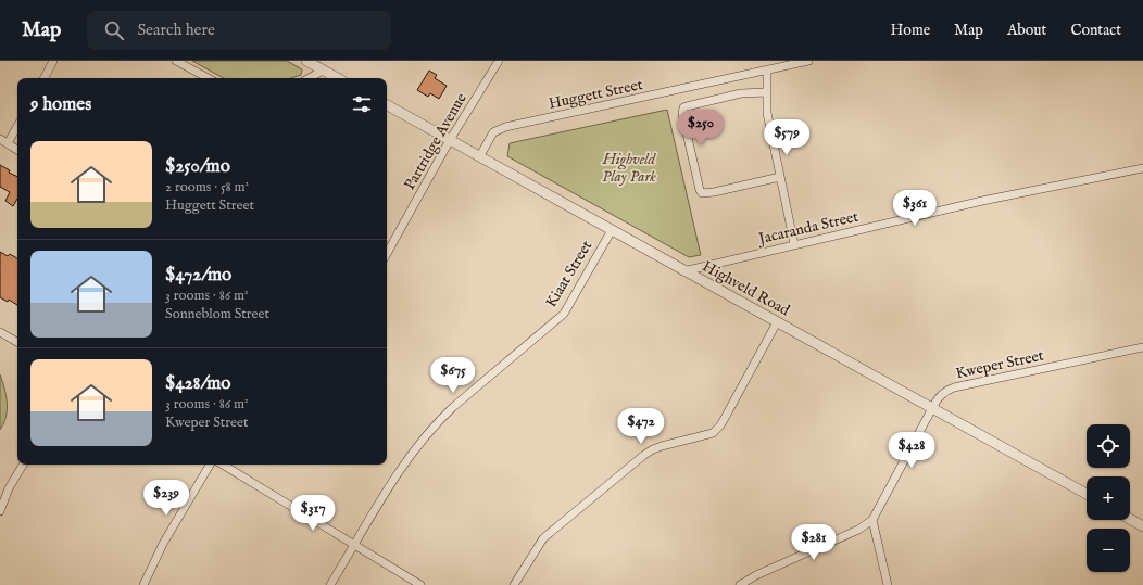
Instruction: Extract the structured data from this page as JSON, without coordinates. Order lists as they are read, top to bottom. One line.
{"streets":{"street":["Huggett Street","Partridge Avenue","Jacaranda Street","Kiaat Street","Highveld Road","Kweper Street"]},"crossings":[["Huggett Street","Highveld Road"],["Partridge Avenue","Highveld Road"],["Jacaranda Street","Highveld Road"],["Kiaat Street","Highveld Road"],["Highveld Road","Kweper Street"]],"parks":["Highveld Play Park"],"page":{"header":"Map","search":"Search here","nav":["Home","Map","About","Contact"],"heading":"9 homes","price":["$250","$579","$361","$675","$472","$428","$239","$317","$281"],"list":[{"name":"$250/mo","note":"2 rooms · 58 m² · Huggett Street"},{"name":"$472/mo","note":"3 rooms · 86 m² · Sonneblom Street"},{"name":"$428/mo","note":"3 rooms · 86 m² · Kweper Street"}],"map_buttons":["+","−"]}}
